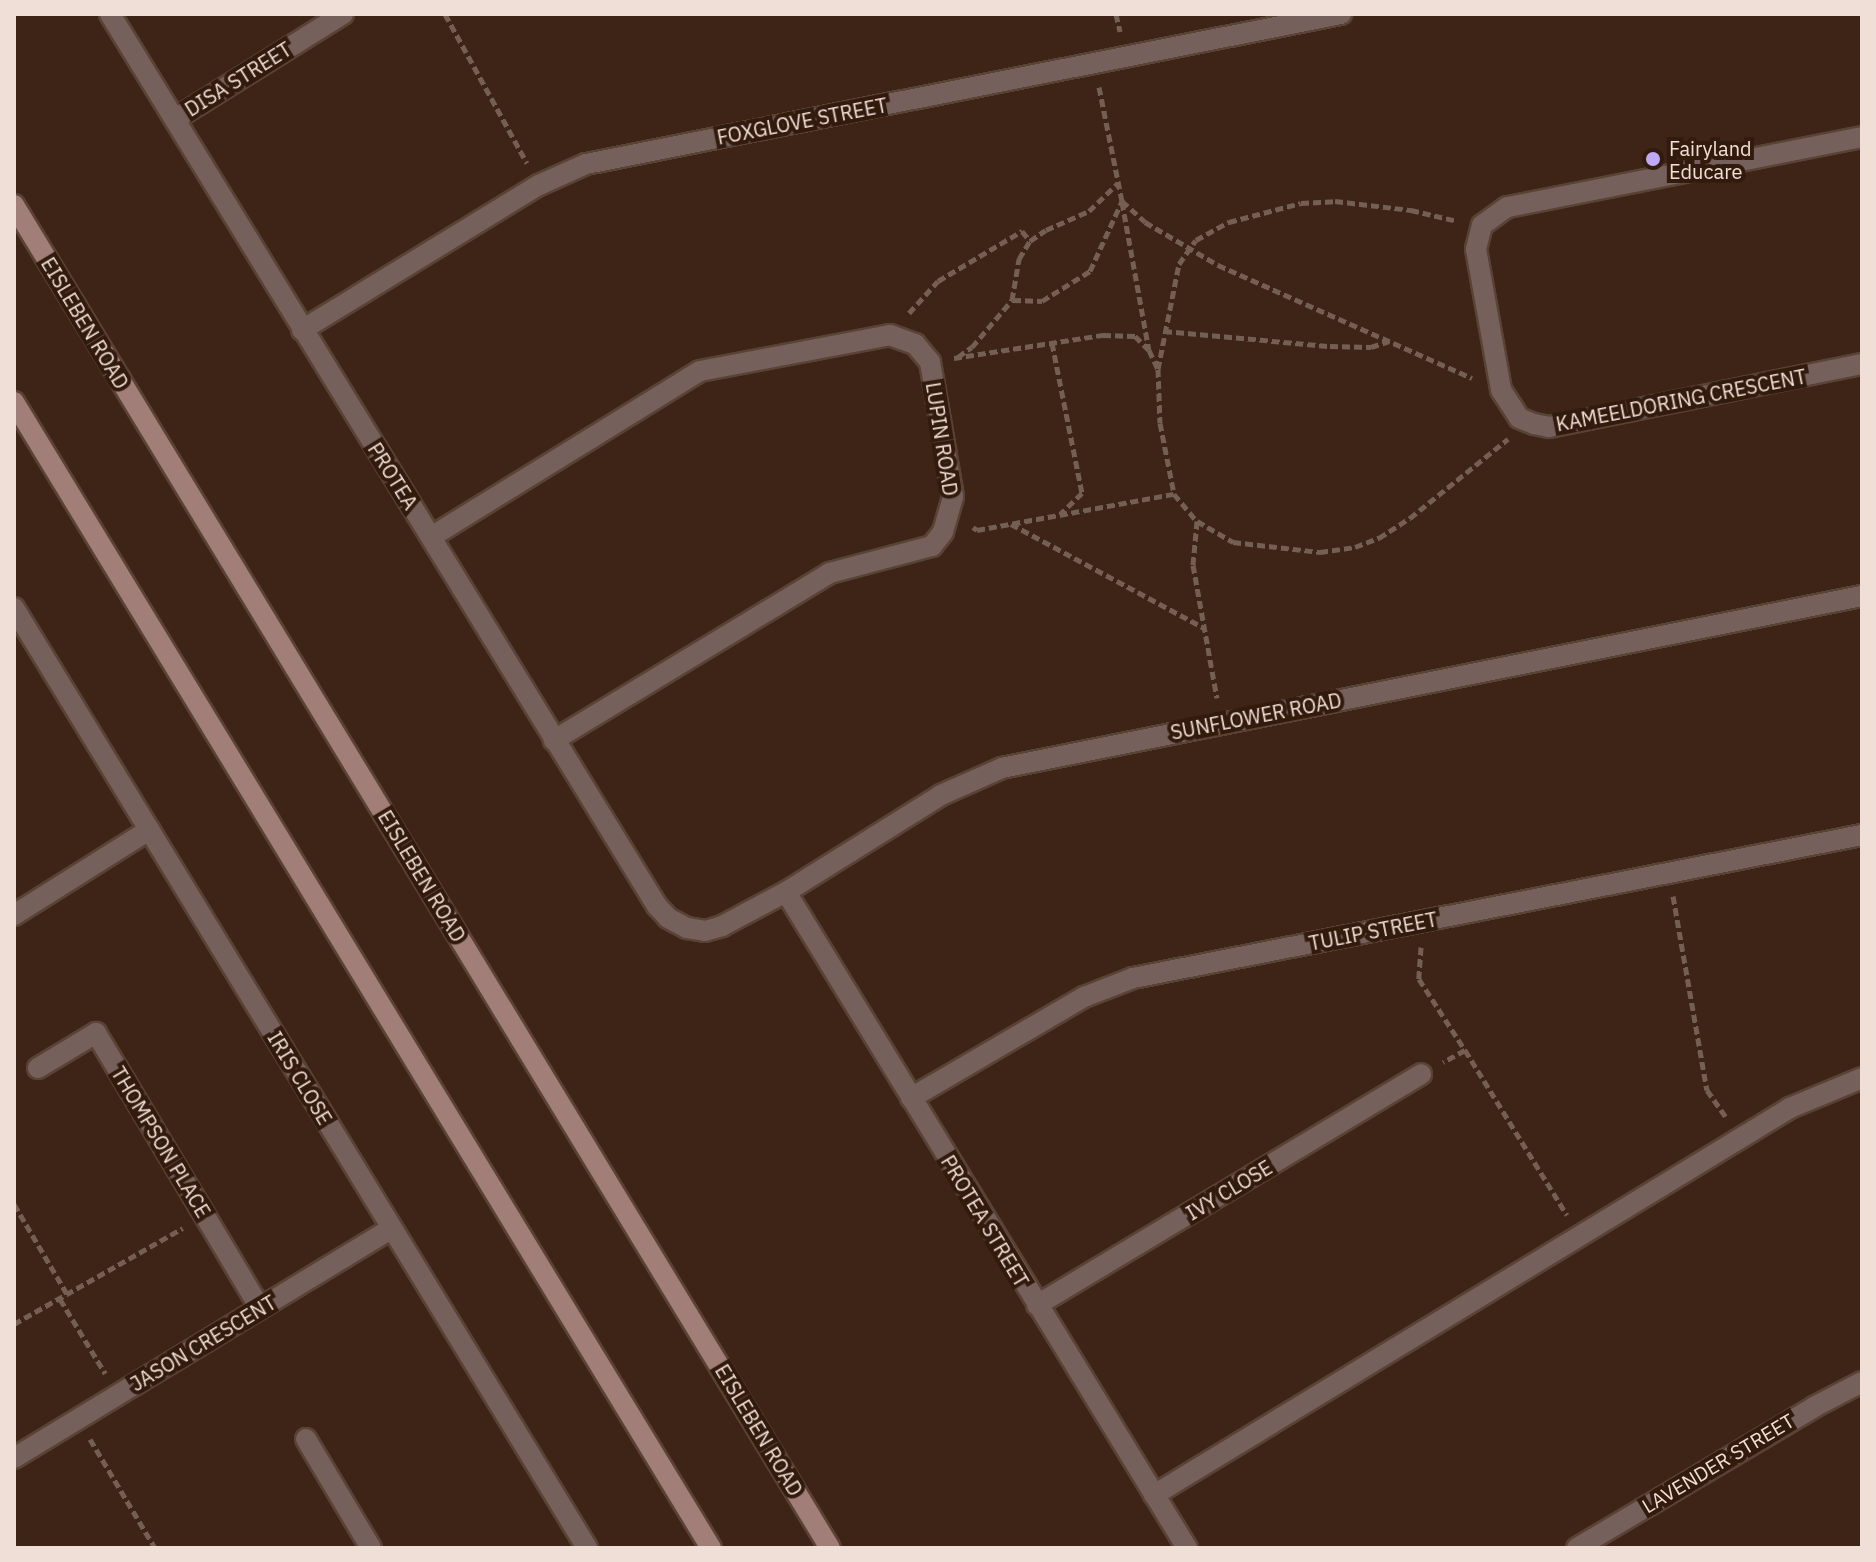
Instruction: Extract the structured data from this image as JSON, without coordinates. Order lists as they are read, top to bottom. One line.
{"streets":{"main road":["EISLEBEN ROAD"],"street":["DISA STREET","FOXGLOVE STREET","KAMEELDORING CRESCENT","LUPIN ROAD","PROTEA","SUNFLOWER ROAD","TULIP STREET","IRIS CLOSE","THOMPSON PLACE","IVY CLOSE","PROTEA STREET","JASON CRESCENT","LAVENDER STREET"]},"crossings":[["DISA STREET","PROTEA"],["FOXGLOVE STREET","PROTEA"],["LUPIN ROAD","PROTEA"],["PROTEA","SUNFLOWER ROAD"],["SUNFLOWER ROAD","PROTEA STREET"],["TULIP STREET","PROTEA STREET"],["IRIS CLOSE","JASON CRESCENT"],["THOMPSON PLACE","JASON CRESCENT"],["IVY CLOSE","PROTEA STREET"]],"places":["Fairyland Educare"]}
